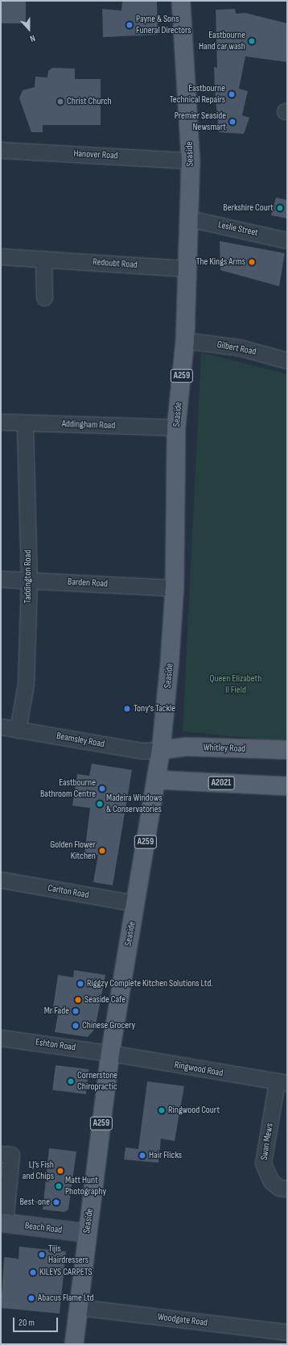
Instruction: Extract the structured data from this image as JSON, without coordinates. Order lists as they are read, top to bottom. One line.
{"streets":{"main road":["Seaside","A259","Whitley Road","A2021","Beach Road"],"street":["Hanover Road","Leslie Street","Redoubt Road","Gilbert Road","Addingham Road","Taddington Road","Barden Road","Beamsley Road","Carlton Road","Eshton Road","Ringwood Road","Swan Mews","Woodgate Road"]},"crossings":[["Seaside","Hanover Road"],["Seaside","Leslie Street"],["Seaside","Redoubt Road"],["Seaside","Gilbert Road"],["Seaside","Addingham Road"],["Seaside","Barden Road"],["Seaside","Beamsley Road"],["Seaside","Whitley Road"],["Seaside","A2021"],["Seaside","Carlton Road"],["Seaside","Eshton Road"],["Seaside","Ringwood Road"],["Seaside","Beach Road"],["Seaside","Woodgate Road"],["Addingham Road","Taddington Road"],["Taddington Road","Barden Road"],["Taddington Road","Beamsley Road"],["Beamsley Road","Whitley Road"],["Eshton Road","Ringwood Road"],["Ringwood Road","Swan Mews"]],"parks":["Queen Elizabeth II Field"],"places":["Payne & Sons Funeral Directors","Eastbourne Hand car wash","Eastbourne Technical Repairs","Christ Church","Premier Seaside Newsmart","Berkshire Court","The Kings Arms","Tony's Tackle","Eastbourne Bathroom Centre","Madeira Windows & Conservatories","Golden Flower Kitchen","Riggzy Complete Kitchen Solutions Ltd.","Seaside Cafe","Mr Fade","Chinese Grocery","Cornerstone Chiropractic","Ringwood Court","Hair Flicks","LJ’s Fish and Chips","Matt Hunt Photography","Best-one","Tijis Hairdressers","KILEYS CARPETS","Abacus Flame Ltd"],"scale_bar":"20 m","north":"bottom"}
